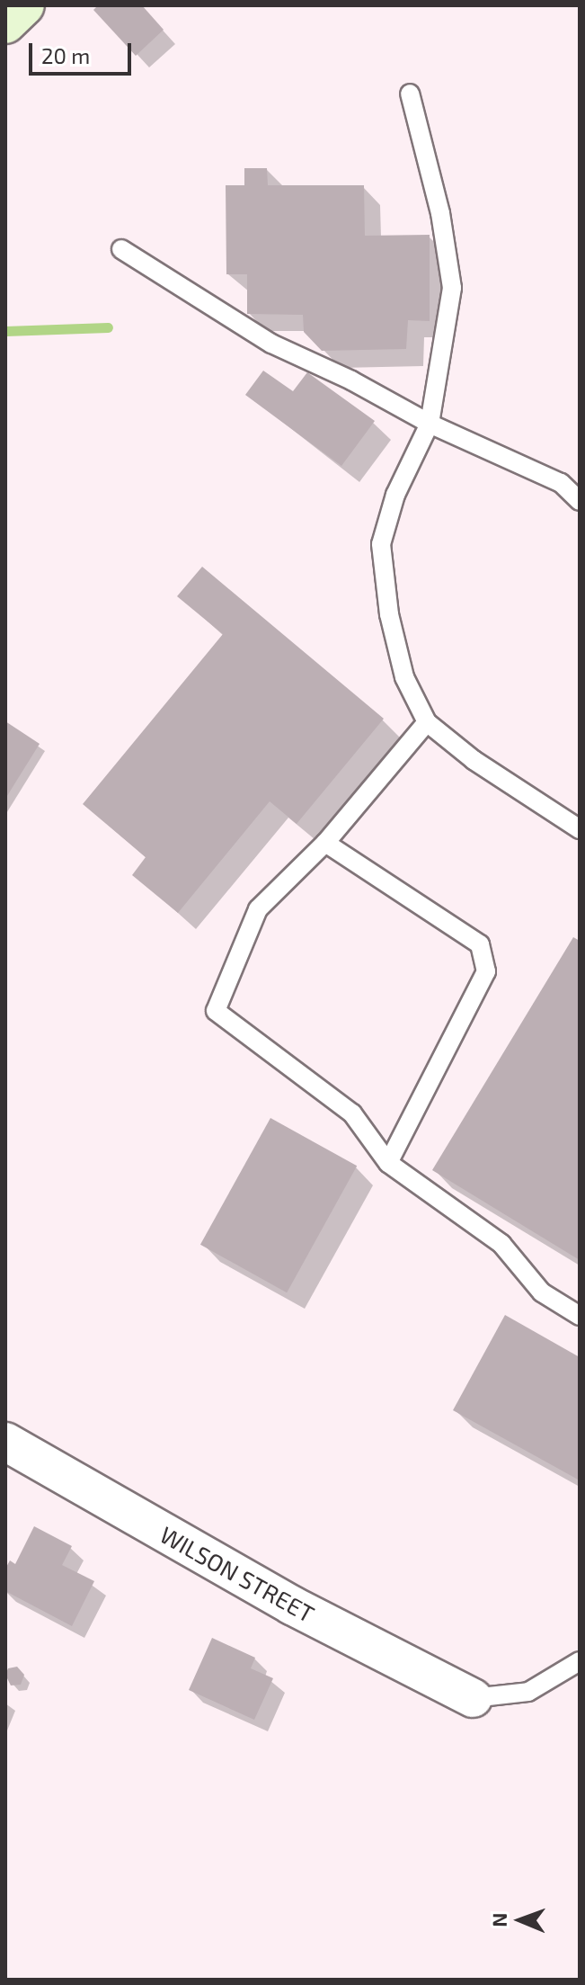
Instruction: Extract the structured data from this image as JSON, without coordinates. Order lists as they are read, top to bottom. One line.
{"streets":{"street":["WILSON STREET"]},"scale_bar":"20 m","north":"left"}
